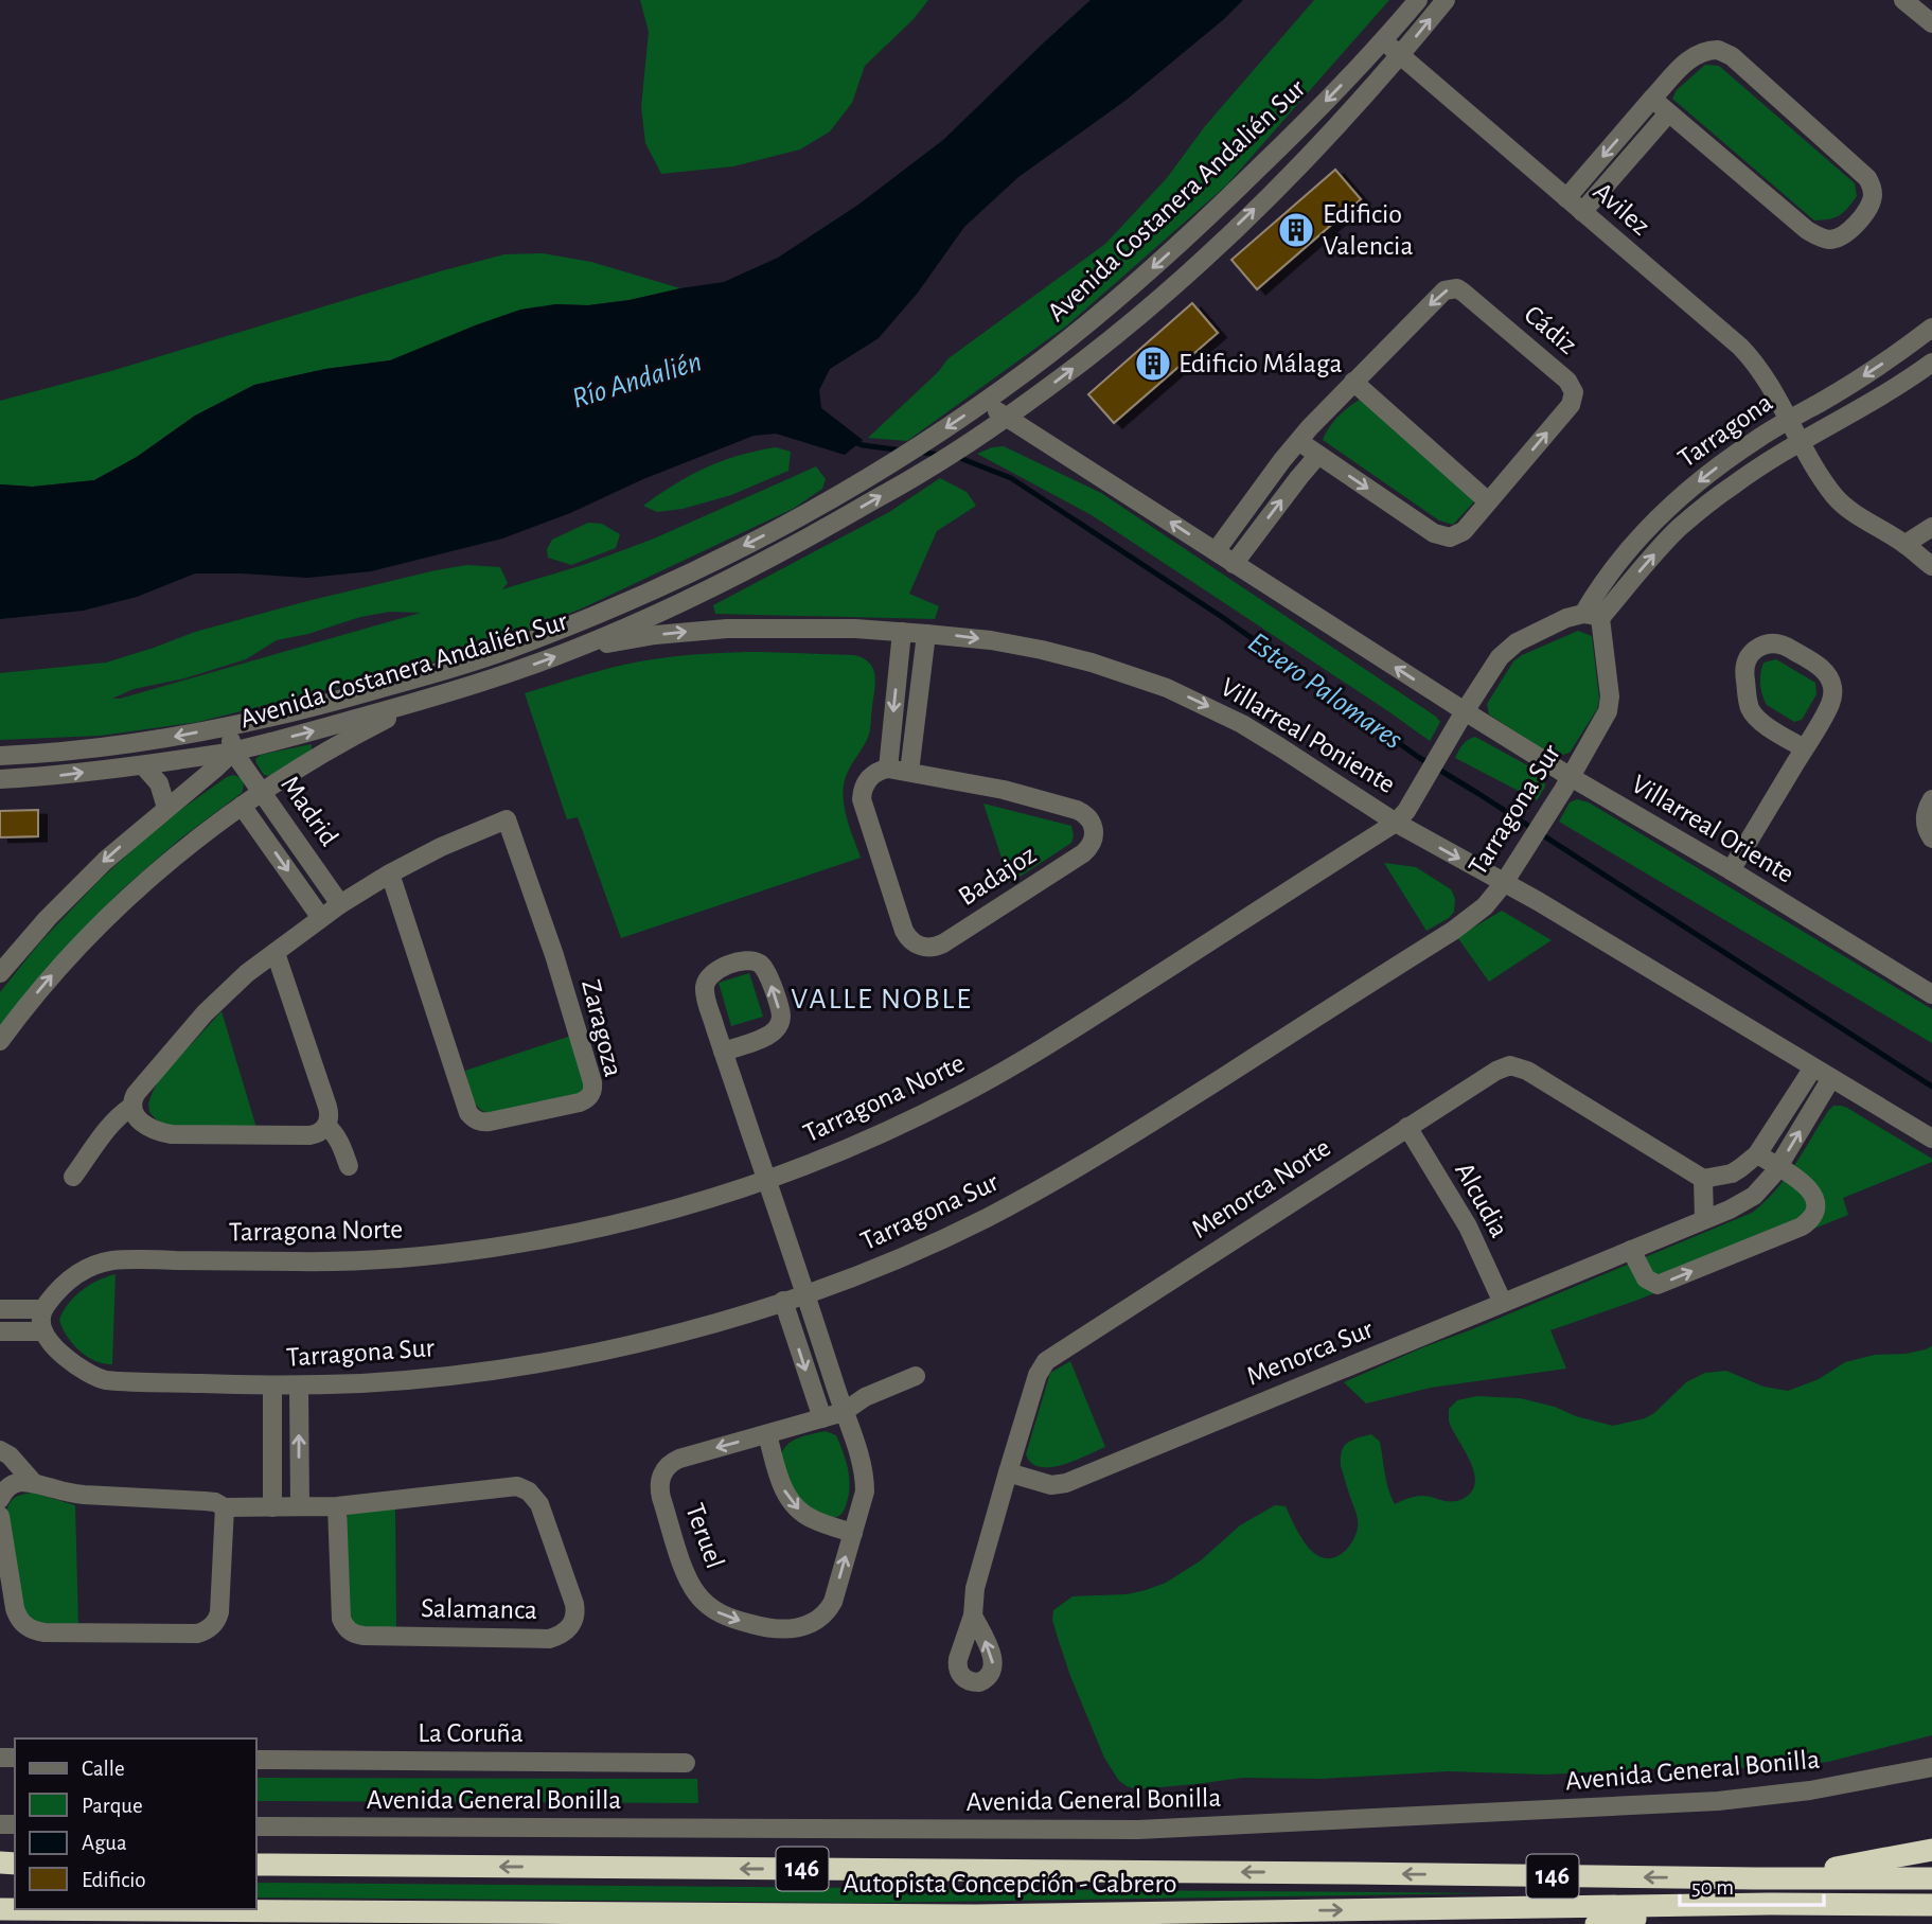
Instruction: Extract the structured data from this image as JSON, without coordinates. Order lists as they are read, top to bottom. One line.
{"streets":{"highway":["146","Autopista Concepción - Cabrero"],"street":["Avenida Costanera Andalién Sur","Avilez","Cádiz","Tarragona","Villarreal Poniente","Tarragona Sur","Madrid","Villarreal Oriente","Badajoz","Zaragoza","Tarragona Norte","Menorca Norte","Alcudia","Menorca Sur","Teruel","Salamanca","La Coruña","Avenida General Bonilla"]},"crossings":[["Avenida Costanera Andalién Sur","Avilez"],["Avenida Costanera Andalién Sur","Villarreal Poniente"],["Avenida Costanera Andalién Sur","Madrid"],["Avenida Costanera Andalién Sur","Villarreal Oriente"],["Avilez","Tarragona"],["Cádiz","Villarreal Oriente"],["Tarragona","Tarragona Sur"],["Tarragona","Tarragona Norte"],["Villarreal Poniente","Tarragona Sur"],["Villarreal Poniente","Tarragona Norte"],["Villarreal Poniente","Menorca Sur"],["Tarragona Sur","Villarreal Oriente"],["Tarragona Sur","Tarragona Norte"],["Tarragona Sur","Teruel"],["Madrid","Zaragoza"],["Villarreal Oriente","Tarragona Norte"],["Tarragona Norte","Teruel"],["Menorca Norte","Alcudia"],["Menorca Norte","Menorca Sur"],["Alcudia","Menorca Sur"]],"one_way":["Villarreal Poniente","Villarreal Oriente"],"districts":["VALLE NOBLE"],"water":["Río Andalién","Estero Palomares"],"places":{"building":["Edificio Valencia","Edificio Málaga"]},"legend":["Calle","Parque","Agua","Edificio"],"scale_bar":"50 m"}
